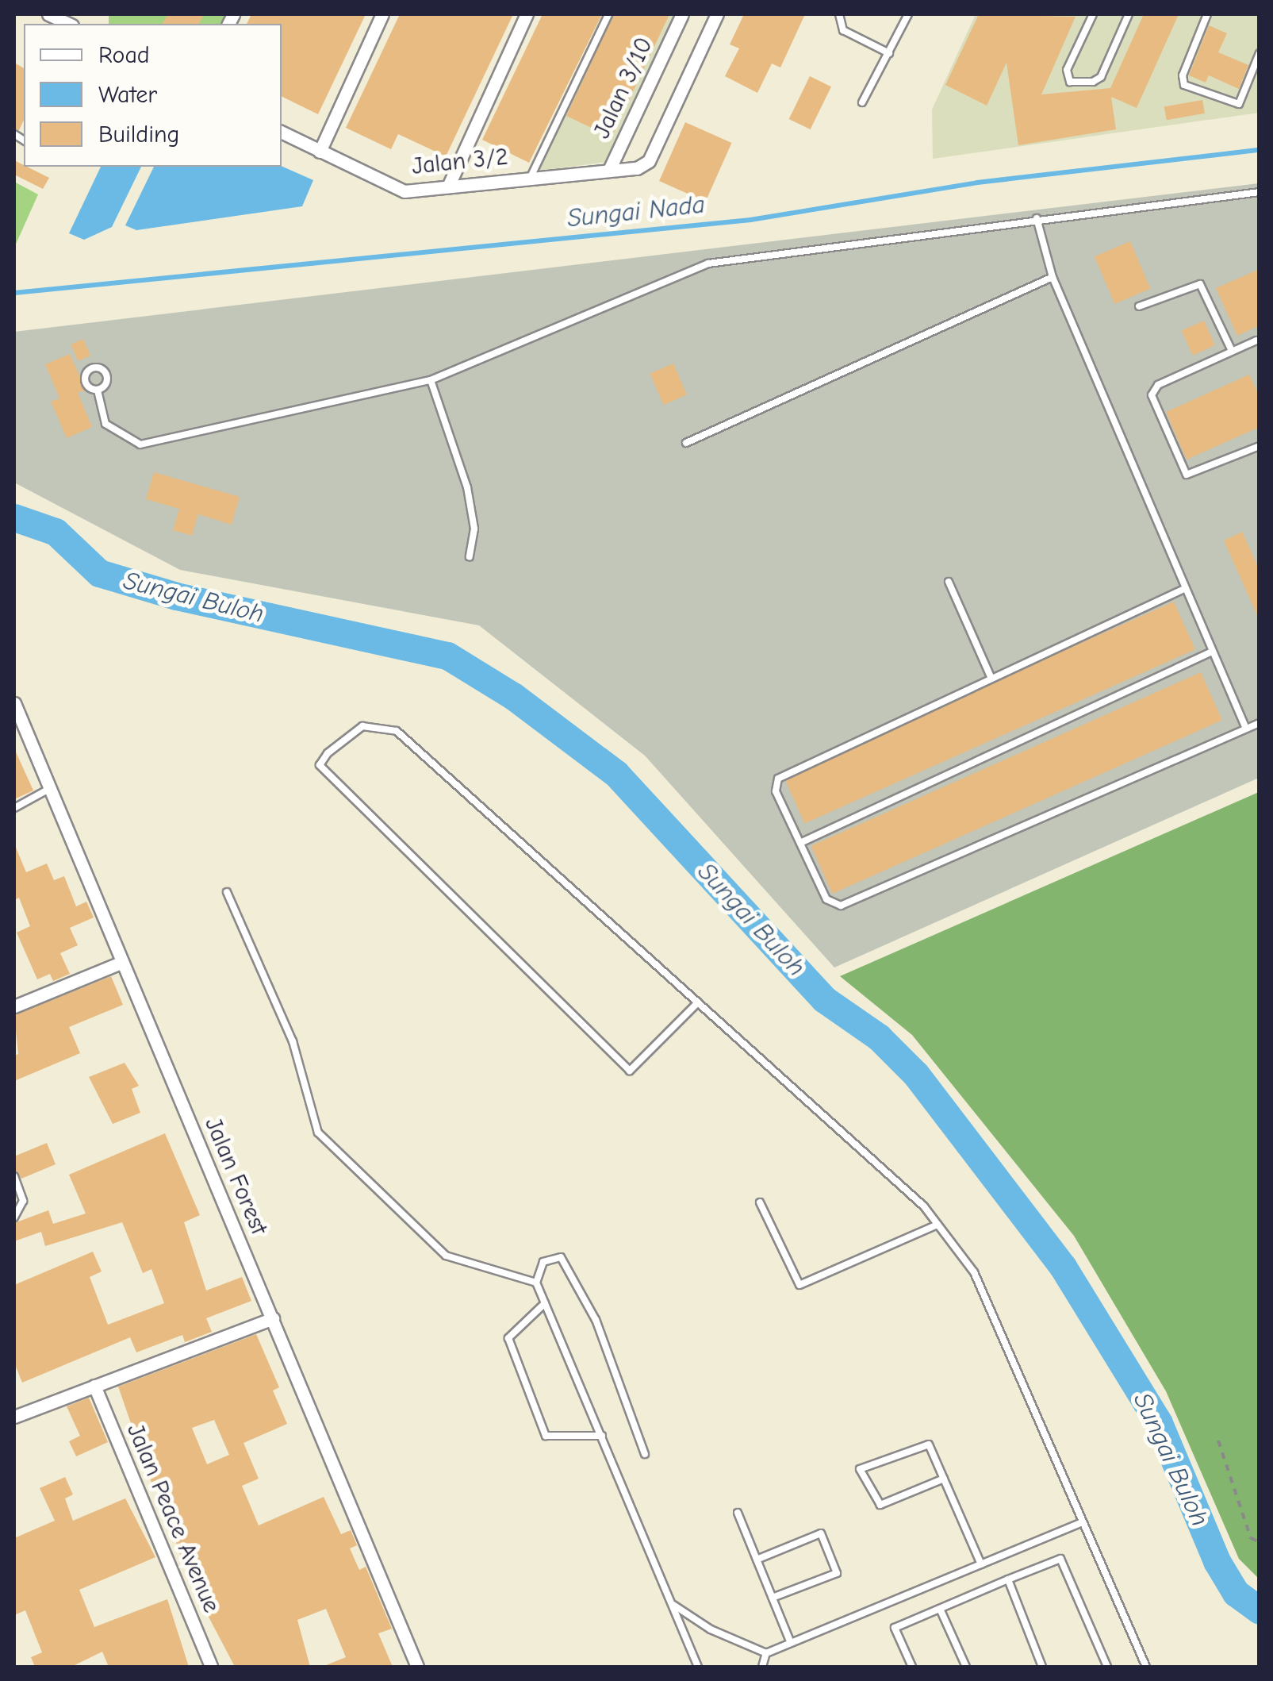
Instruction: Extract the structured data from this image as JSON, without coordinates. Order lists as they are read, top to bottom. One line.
{"streets":{"street":["Jalan 3/10","Jalan 3/2","Jalan Forest","Jalan Peace Avenue"]},"crossings":[["Jalan 3/10","Jalan 3/2"]],"water":["Sungai Nada","Sungai Buloh"],"legend":["Road","Water","Building"]}
